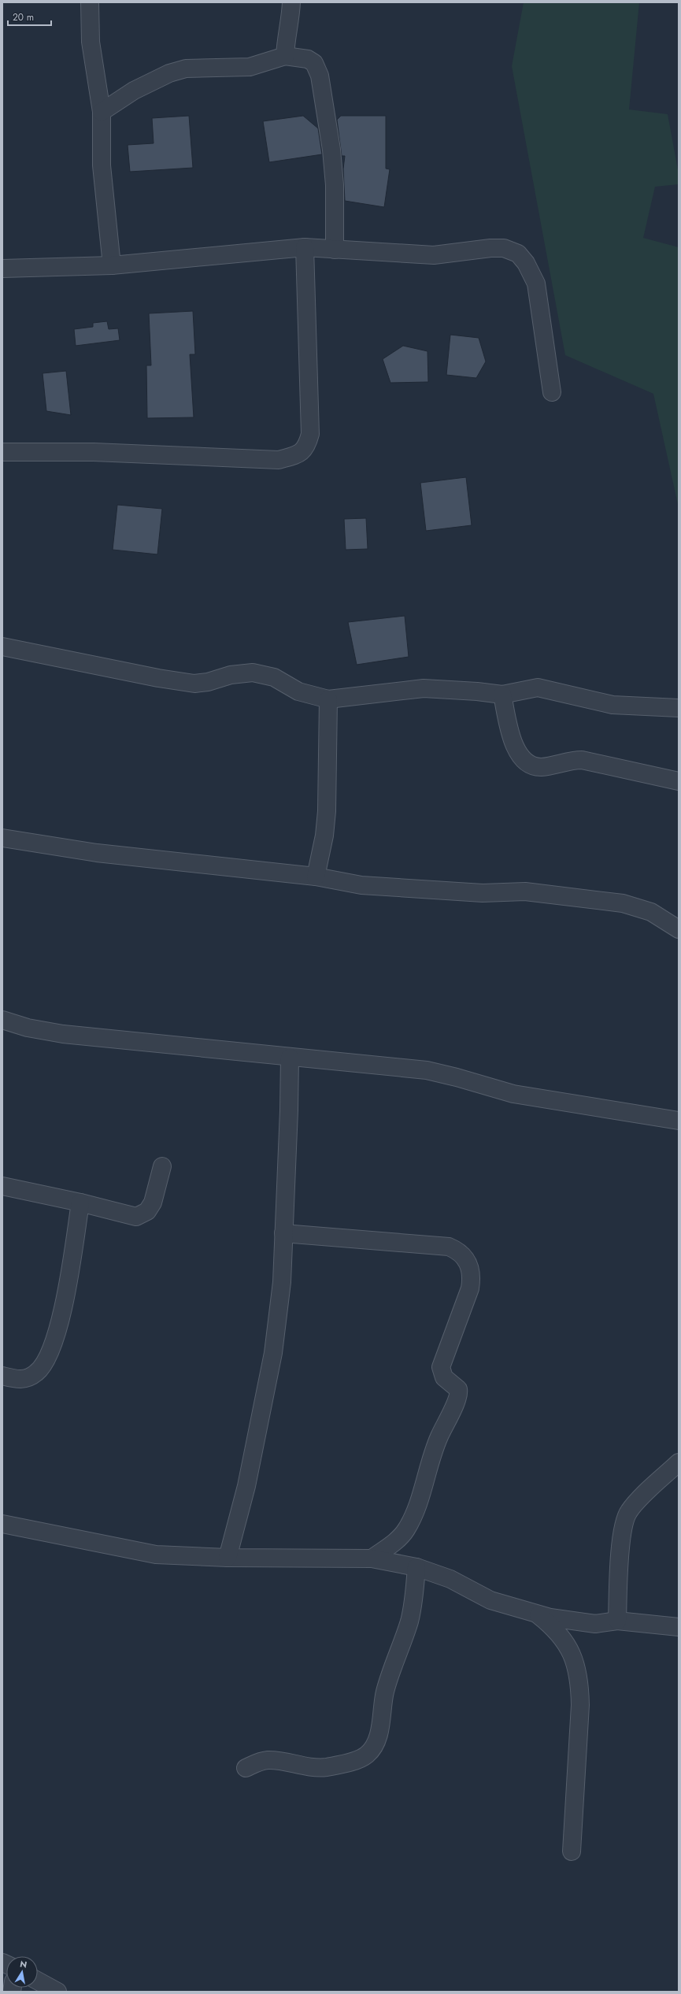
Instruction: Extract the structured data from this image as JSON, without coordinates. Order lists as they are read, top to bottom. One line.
{"scale_bar":"20 m","north":"top"}
